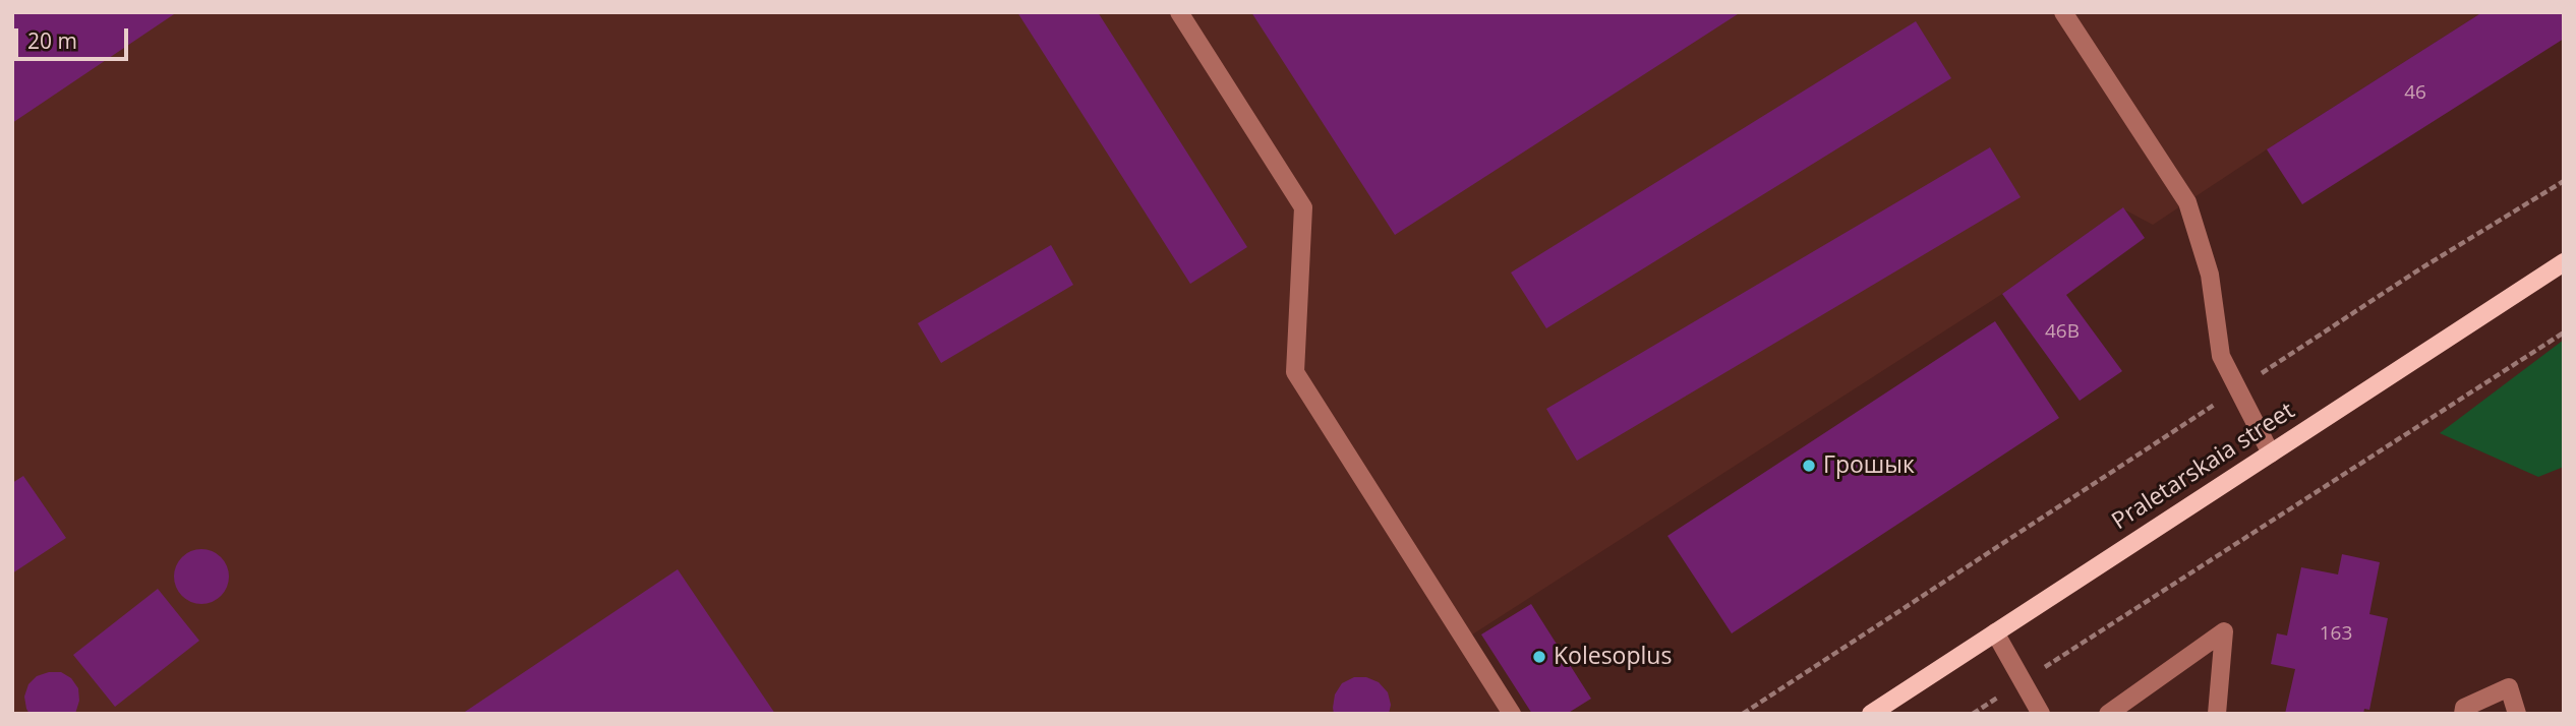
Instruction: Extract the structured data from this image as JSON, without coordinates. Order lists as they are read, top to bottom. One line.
{"streets":{"main road":["Praletarskaia street"]},"places":["Грошык","Kolesoplus"],"house_numbers":["46","46В","163"],"scale_bar":"20 m"}
